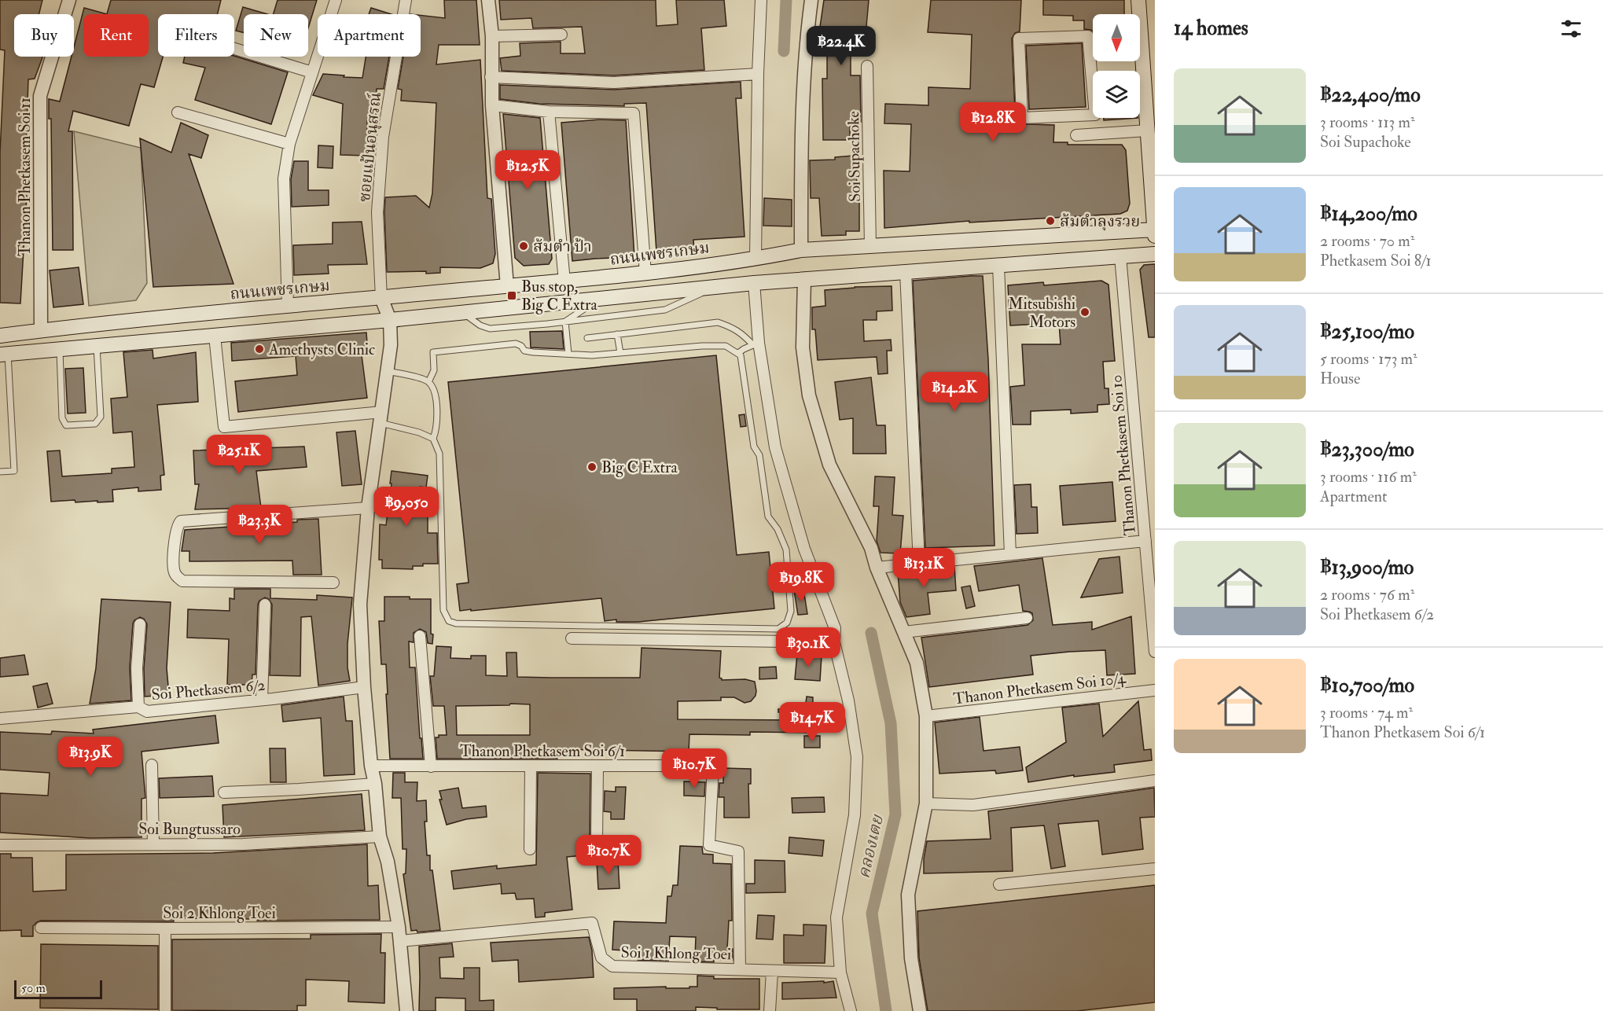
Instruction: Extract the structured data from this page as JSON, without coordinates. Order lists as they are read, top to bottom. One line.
{"streets":{"main road":["ถนนเพชรเกษม"],"street":["ซอยแป้นอนุสรณ์","Soi Supachoke","Thanon Phetkasem Soi 11","Thanon Phetkasem Soi 10","Thanon Phetkasem Soi 10/4","Soi Phetkasem 6/2","Thanon Phetkasem Soi 6/1","Soi Bungtussaro","Soi 2 Khlong Toei","Soi 1 Khlong Toei"]},"crossings":[["ซอยแป้นอนุสรณ์","ถนนเพชรเกษม"],["Soi Supachoke","ถนนเพชรเกษม"],["Thanon Phetkasem Soi 11","ถนนเพชรเกษม"],["Thanon Phetkasem Soi 6/1","Soi 1 Khlong Toei"]],"water":["คลองเตย"],"places":{"other":["ส้มตำลุงรวย","ส้มตำ ป้า","Mitsubishi Motors","Amethysts Clinic","Big C Extra"],"transit":["Bus stop, Big C Extra"]},"scale_bar":"50 m","north":"bottom","page":{"heading":"14 homes","chip":["Buy","Rent","Filters","New","Apartment"],"price":["฿22.4K","฿12.8K","฿12.5K","฿14.2K","฿25.1K","฿9,050","฿23.3K","฿13.1K","฿19.8K","฿30.1K","฿14.7K","฿13.9K","฿10.7K","฿10.7K"],"list":[{"name":"฿22,400/mo","note":"3 rooms · 113 m² · Soi Supachoke"},{"name":"฿14,200/mo","note":"2 rooms · 70 m² · Phetkasem Soi 8/1"},{"name":"฿25,100/mo","note":"5 rooms · 173 m² · House"},{"name":"฿23,300/mo","note":"3 rooms · 116 m² · Apartment"},{"name":"฿13,900/mo","note":"2 rooms · 76 m² · Soi Phetkasem 6/2"},{"name":"฿10,700/mo","note":"3 rooms · 74 m² · Thanon Phetkasem Soi 6/1"}],"scale":"50 m"}}
